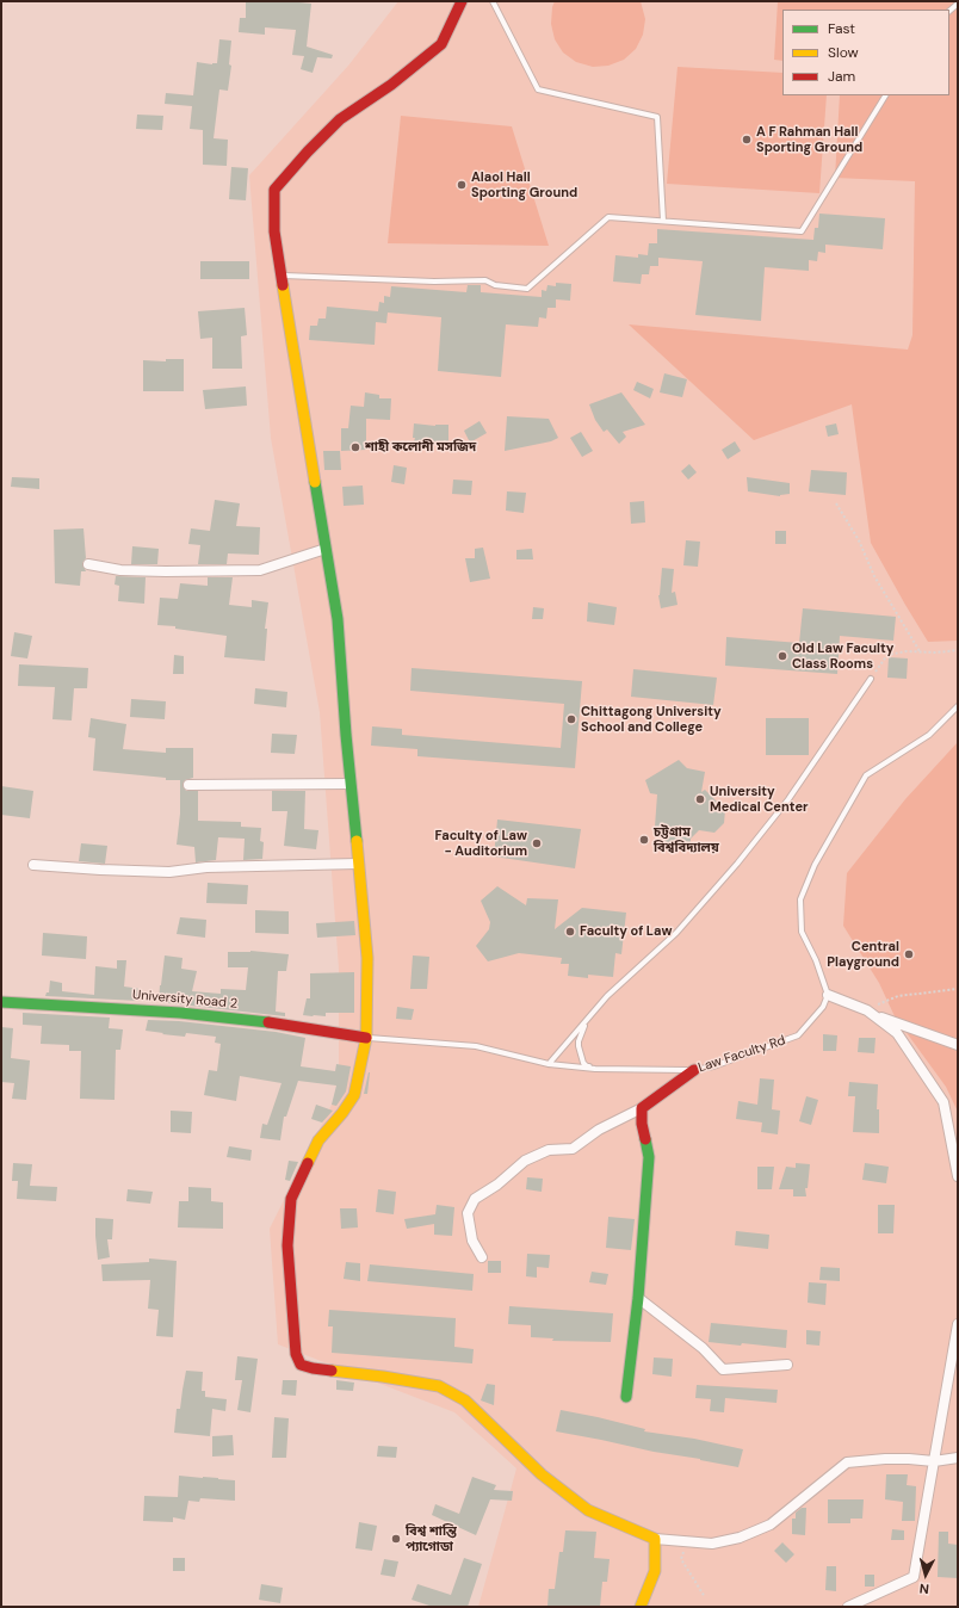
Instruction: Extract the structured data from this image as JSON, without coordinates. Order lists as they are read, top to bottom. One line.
{"streets":{"street":["University Road 2"],"lane":["Law Faculty Rd"]},"crossings":[["University Road 2","Law Faculty Rd"]],"places":["A F Rahman Hall Sporting Ground","Alaol Hall Sporting Ground","শাহী কলোনী মসজিদ","Old Law Faculty Class Rooms","Chittagong University School and College","University Medical Center","চট্টগ্রাম বিশ্ববিদ্যালয়","Faculty of Law - Auditorium","Faculty of Law","Central Playground","বিশ্ব শান্তি প্যাগোডা"],"legend":["Fast","Slow","Jam"],"north":"bottom"}
